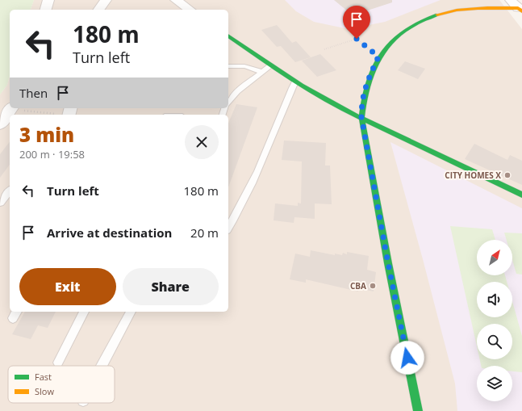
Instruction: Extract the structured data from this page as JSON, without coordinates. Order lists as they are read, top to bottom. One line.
{"places":["CITY HOMES X","CBA"],"legend":["Fast","Slow"],"north":"top right","page":{"turn":["180 m","Turn left"],"then":"Then","heading":["3 min","200 m · 19:58"],"list":[{"name":"Turn left","value":"180 m"},{"name":"Arrive at destination","value":"20 m"}],"buttons":["Exit","Share"]}}
